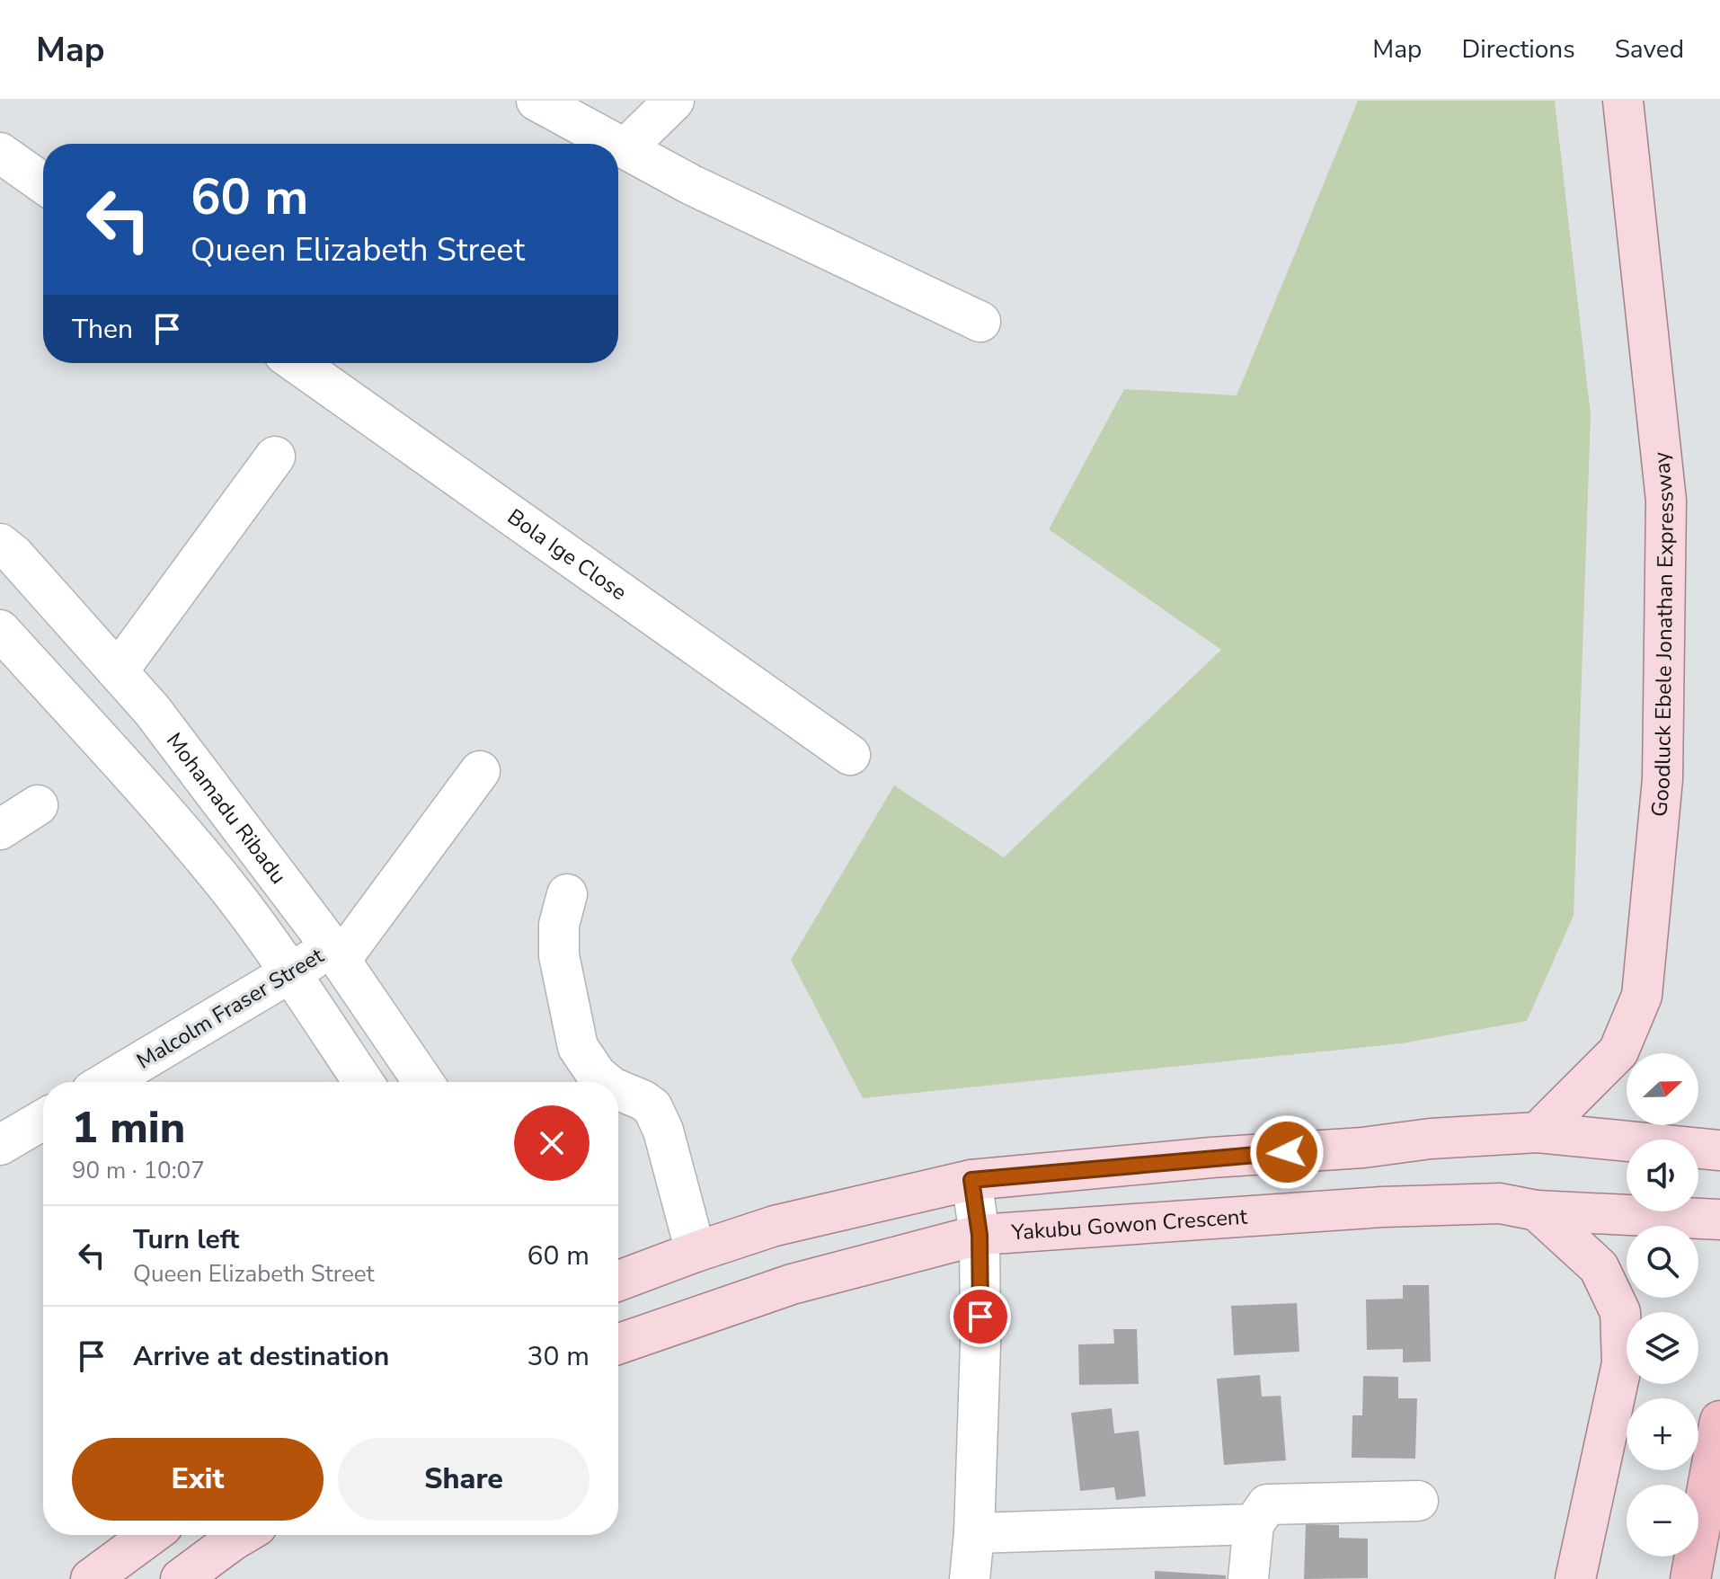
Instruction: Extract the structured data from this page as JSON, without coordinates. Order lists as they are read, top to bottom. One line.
{"streets":{"main road":["Goodluck Ebele Jonathan Expressway","Yakubu Gowon Crescent"],"street":["Bola Ige Close","Mohamadu Ribadu","Malcolm Fraser Street"]},"crossings":[["Mohamadu Ribadu","Malcolm Fraser Street"]],"north":"right","page":{"header":"Map","nav":["Map","Directions","Saved"],"turn":["60 m","Queen Elizabeth Street"],"then":"Then","map_buttons":["+","−"],"heading":["1 min","90 m · 10:07"],"list":[{"name":"Turn left","note":"Queen Elizabeth Street","value":"60 m"},{"name":"Arrive at destination","value":"30 m"}],"buttons":["Exit","Share"]}}
